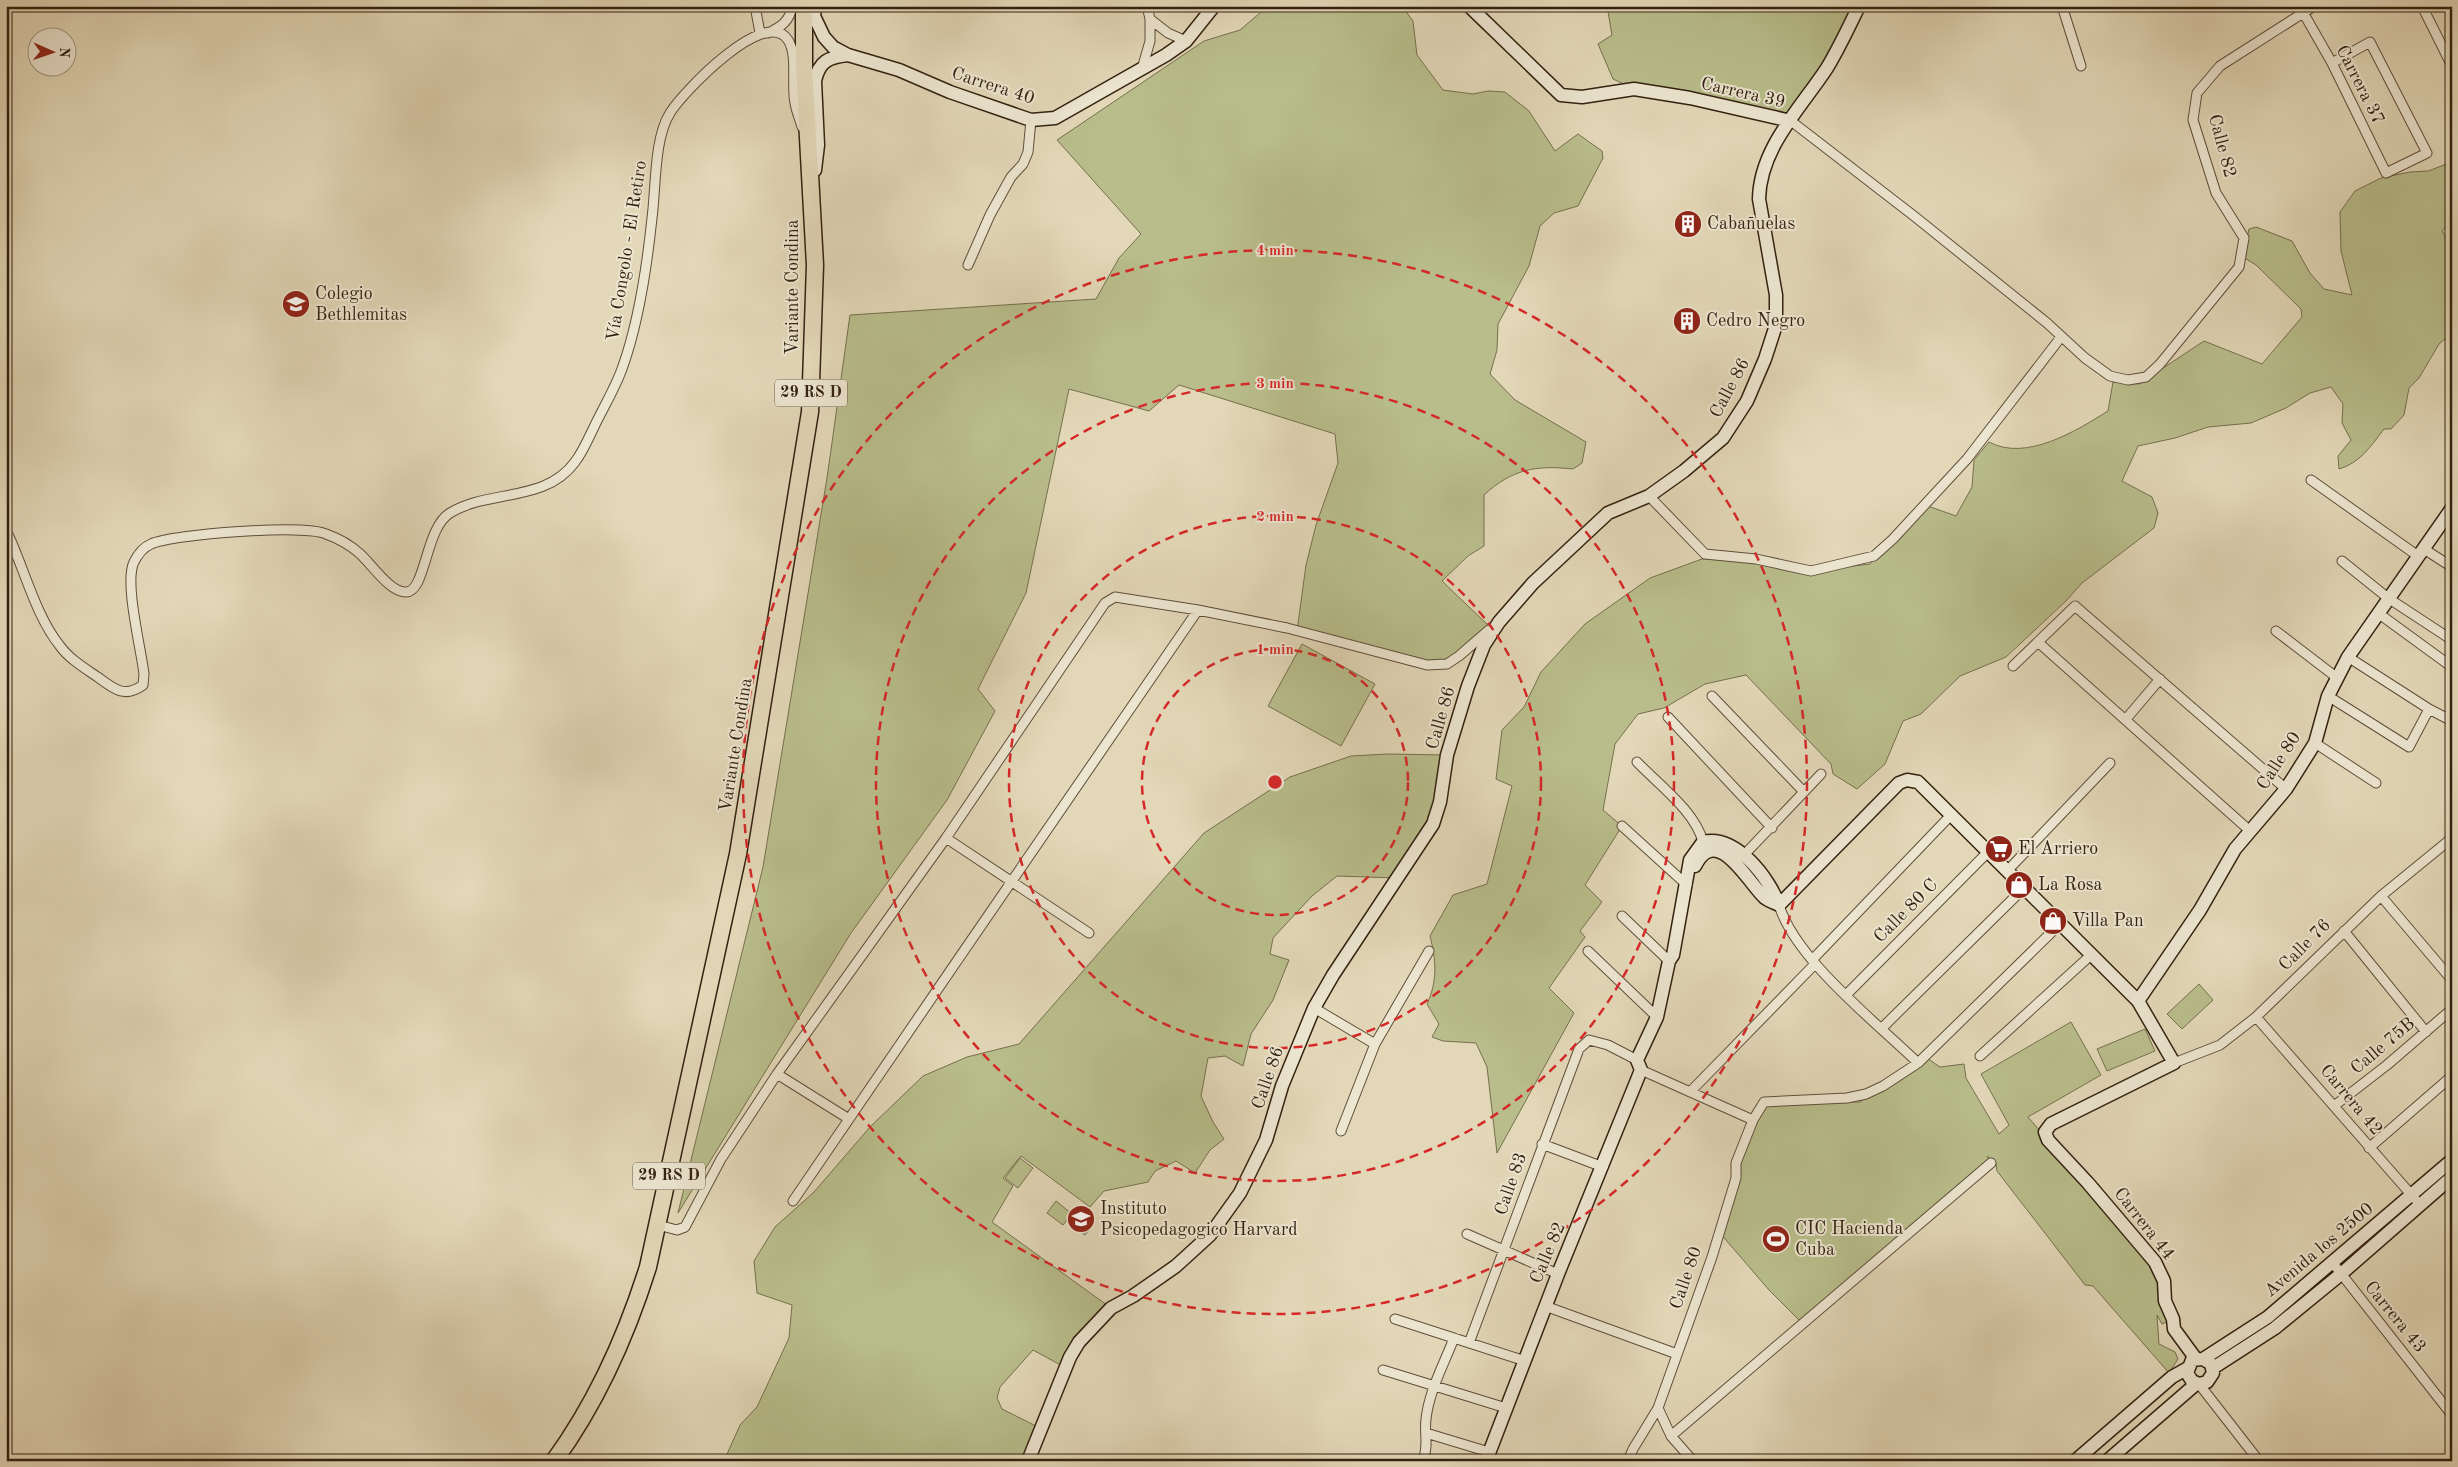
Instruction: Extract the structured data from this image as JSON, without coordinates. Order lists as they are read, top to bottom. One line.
{"streets":{"highway":["Variante Condina","29 RS D"],"main road":["Carrera 40","Carrera 39","Calle 82","Calle 86","Calle 80","Calle 76","Carrera 44","Avenida los 2500"],"street":["Carrera 37","Vía Congolo - El Retiro","Calle 80 C","Calle 75B","Carrera 42","Calle 83","Carrera 43"]},"crossings":[["Carrera 37","Calle 82"],["Carrera 39","Calle 82"],["Carrera 39","Calle 86"],["Calle 82","Calle 83"],["Calle 76","Carrera 42"],["Calle 76","Carrera 44"],["Calle 75B","Carrera 42"],["Carrera 42","Avenida los 2500"],["Carrera 44","Avenida los 2500"],["Avenida los 2500","Carrera 43"]],"places":{"building":["Cabañuelas","Cedro Negro"],"school or university":["Colegio Bethlemitas","Instituto Psicopedagogico Harvard"],"supermarket":["El Arriero"],"shop":["La Rosa","Villa Pan"],"sports":["CIC Hacienda Cuba"]},"north":"right","rings":["4 min","3 min","2 min","1 min"]}
